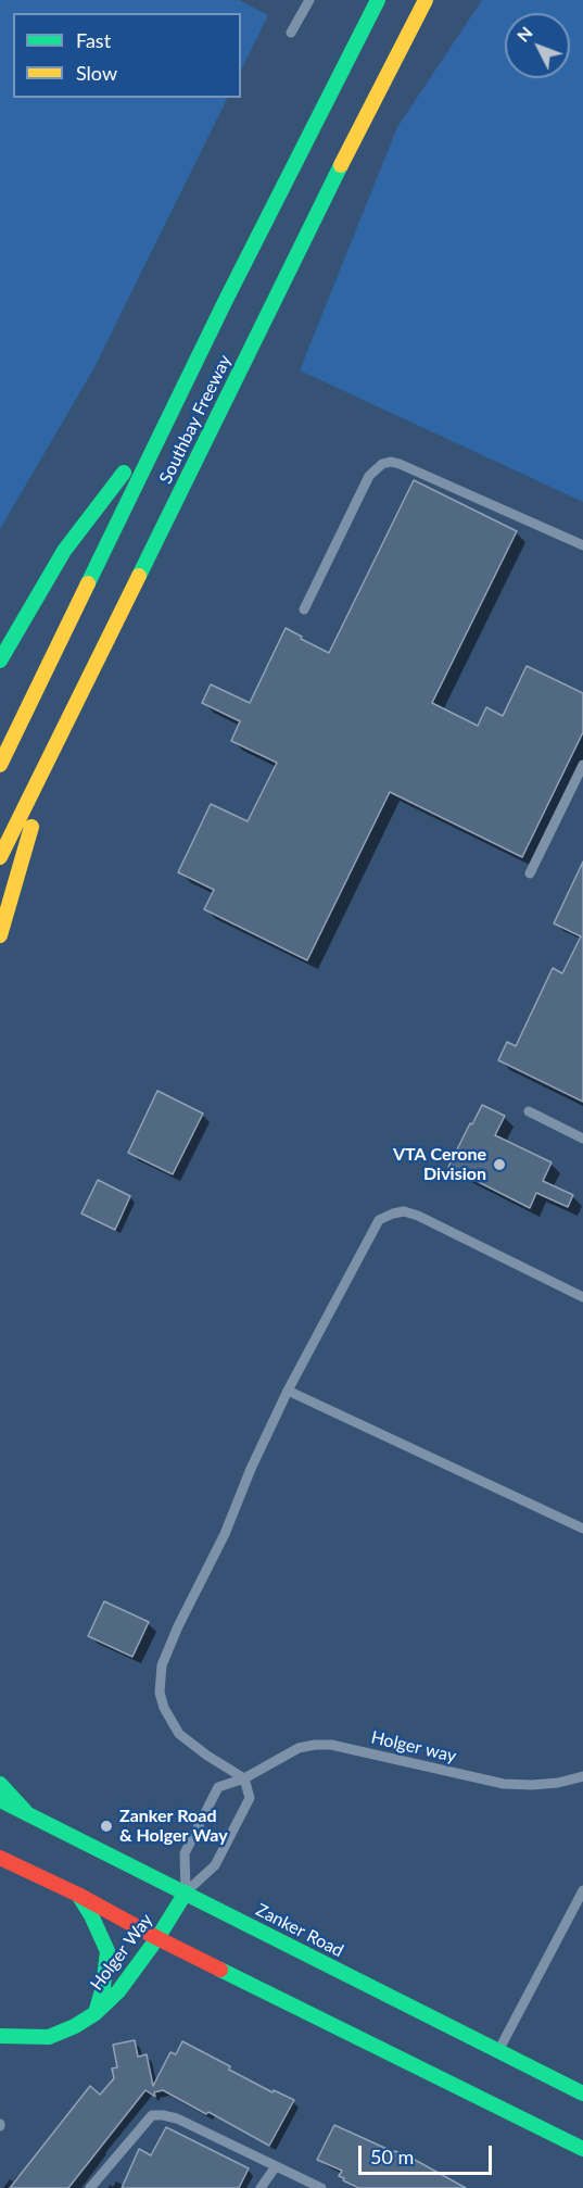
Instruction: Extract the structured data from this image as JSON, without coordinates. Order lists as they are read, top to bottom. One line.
{"streets":{"main road":["Southbay Freeway","Zanker Road","Holger Way"],"lane":["Holger way"]},"crossings":[["Holger way","Holger Way"],["Zanker Road","Holger Way"]],"places":["VTA Cerone Division","Zanker Road & Holger Way"],"legend":["Fast","Slow"],"scale_bar":"50 m","north":"top left"}
